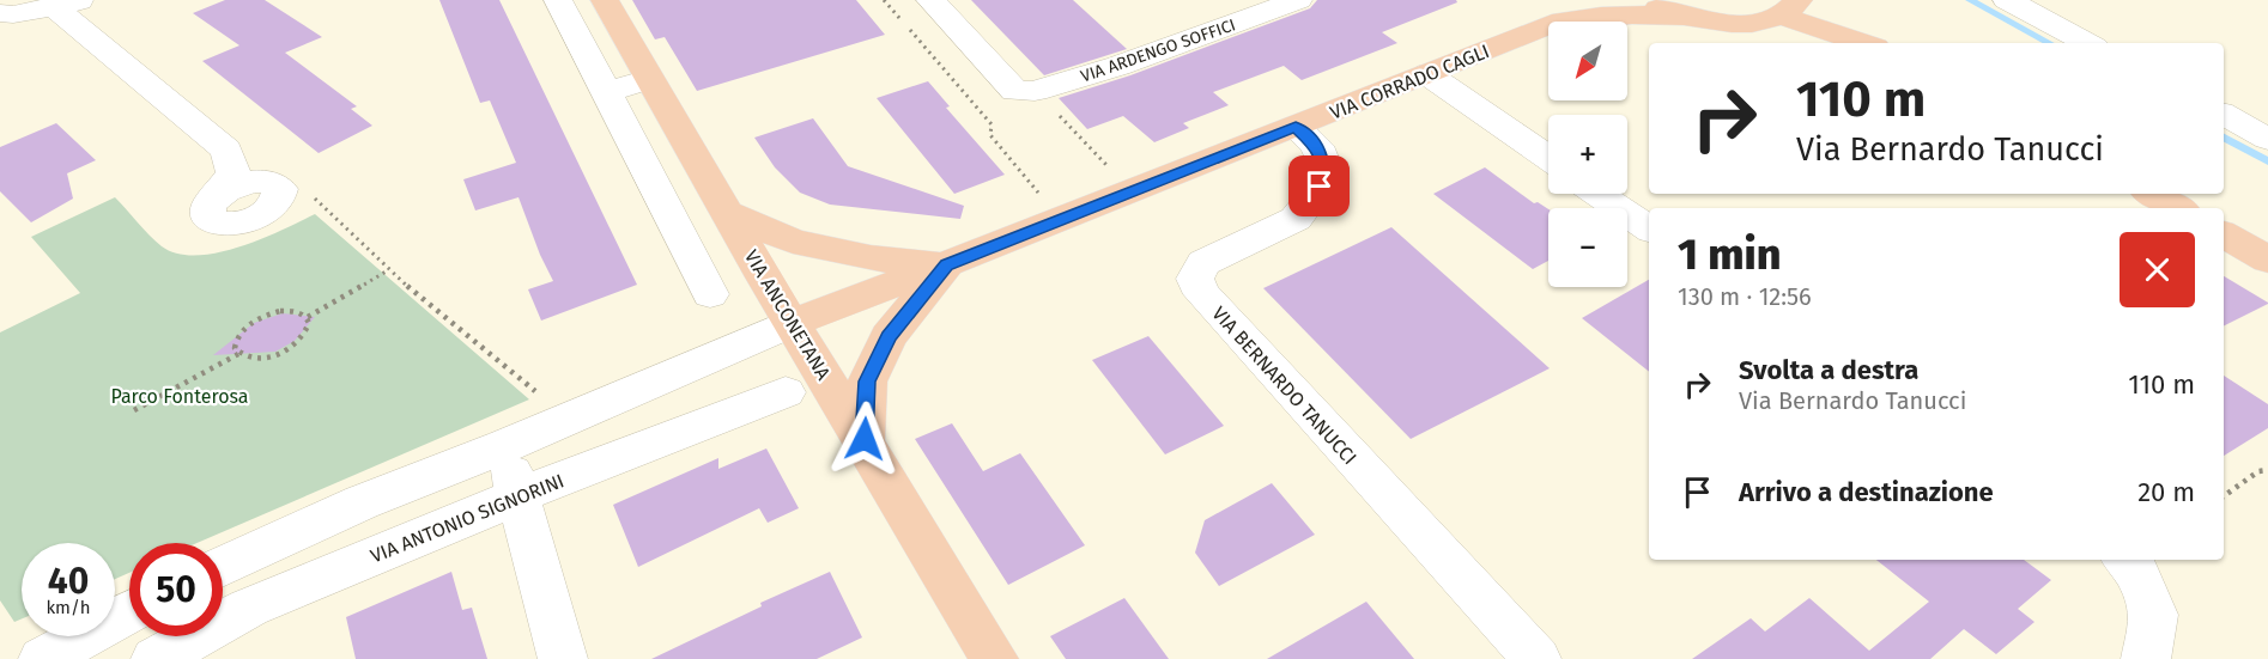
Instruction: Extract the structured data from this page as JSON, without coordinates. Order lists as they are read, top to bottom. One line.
{"streets":{"main road":["VIA CORRADO CAGLI","VIA ANCONETANA"],"street":["VIA ARDENGO SOFFICI","VIA BERNARDO TANUCCI","VIA ANTONIO SIGNORINI"]},"crossings":[["VIA CORRADO CAGLI","VIA ANCONETANA"],["VIA CORRADO CAGLI","VIA BERNARDO TANUCCI"]],"parks":["Parco Fonterosa"],"north":"bottom left","page":{"map_buttons":["+","−"],"turn":["110 m","Via Bernardo Tanucci"],"heading":["1 min","130 m · 12:56"],"list":[{"name":"Svolta a destra","note":"Via Bernardo Tanucci","value":"110 m"},{"name":"Arrivo a destinazione","value":"20 m"}],"speed":"40 km/h","limit":"50"}}
